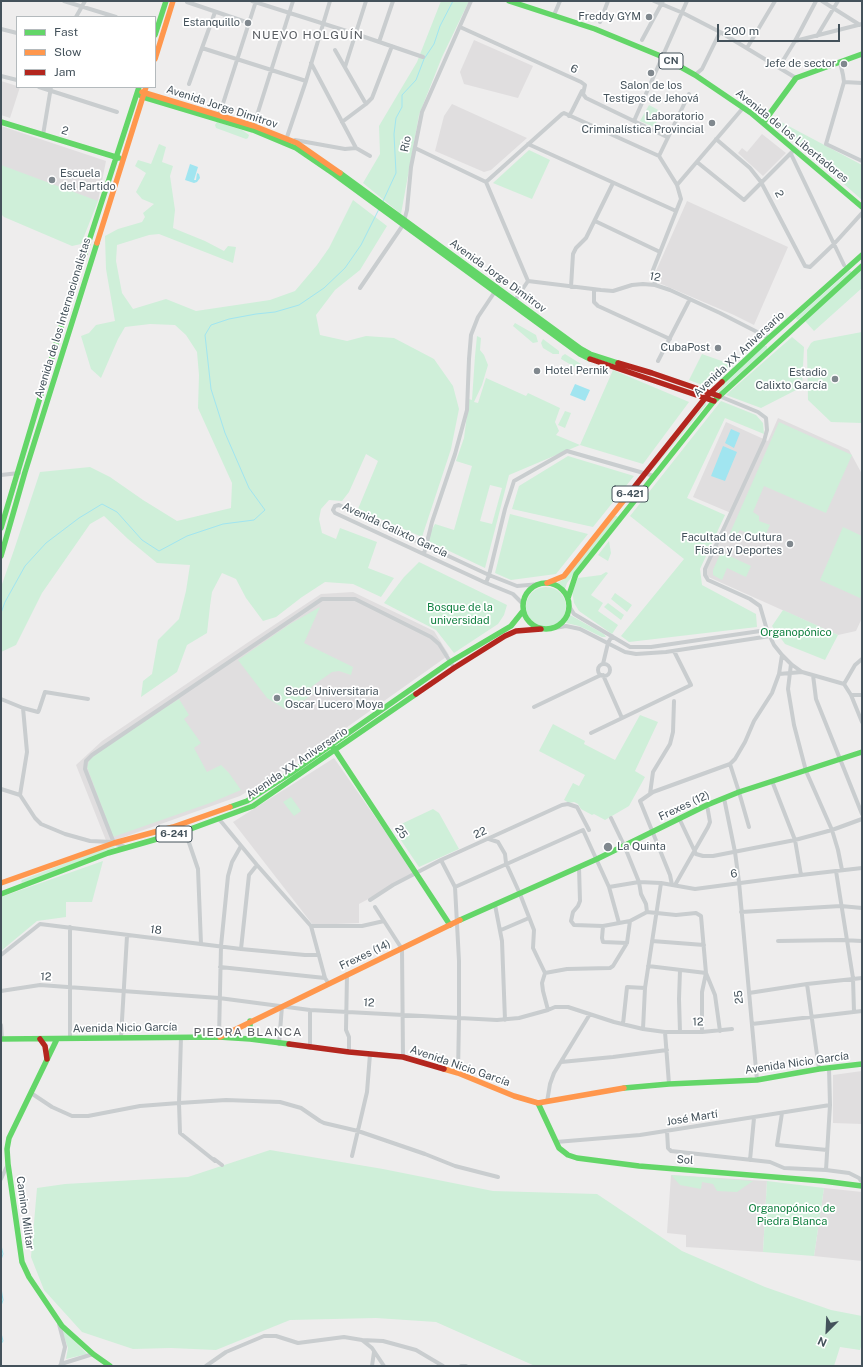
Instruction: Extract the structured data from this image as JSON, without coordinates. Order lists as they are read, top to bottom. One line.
{"streets":{"main road":["CN","Avenida Jorge Dimitrov","2","Avenida de los Libertadores","Avenida de los Internacionalistas","Avenida XX Aniversario","6-421","Frexes (12)","25","6-241","Frexes (14)","Avenida Nicio García","Sol","Camino Militar"],"street":["6","Río","12","Avenida Calixto García","22","18","José Martí"]},"crossings":[["6","Río"],["6","25"],["Avenida Jorge Dimitrov","Río"],["Avenida Jorge Dimitrov","Avenida de los Internacionalistas"],["Avenida Jorge Dimitrov","Avenida XX Aniversario"],["2","Avenida de los Internacionalistas"],["12","Avenida XX Aniversario"],["12","Frexes (14)"],["Avenida XX Aniversario","Avenida Calixto García"],["Avenida XX Aniversario","25"],["Frexes (12)","25"],["Frexes (12)","Frexes (14)"],["25","22"],["25","Frexes (14)"],["25","Avenida Nicio García"],["Frexes (14)","Avenida Nicio García"],["Avenida Nicio García","Sol"],["Avenida Nicio García","Camino Militar"],["José Martí","Sol"]],"districts":["NUEVO HOLGUÍN","PIEDRA BLANCA"],"parks":["Bosque de la universidad","Organopónico","Organopónico de Piedra Blanca"],"places":["Freddy GYM","Estanquillo","Jefe de sector","Salon de los Testigos de Jehová","Laboratorio Criminalística Provincial","Escuela del Partido","CubaPost","Hotel Pernik","Estadio Calixto García","Facultad de Cultura Física y Deportes","Sede Universitaria Oscar Lucero Moya","La Quinta"],"legend":["Fast","Slow","Jam"],"scale_bar":"200 m","north":"bottom left"}
